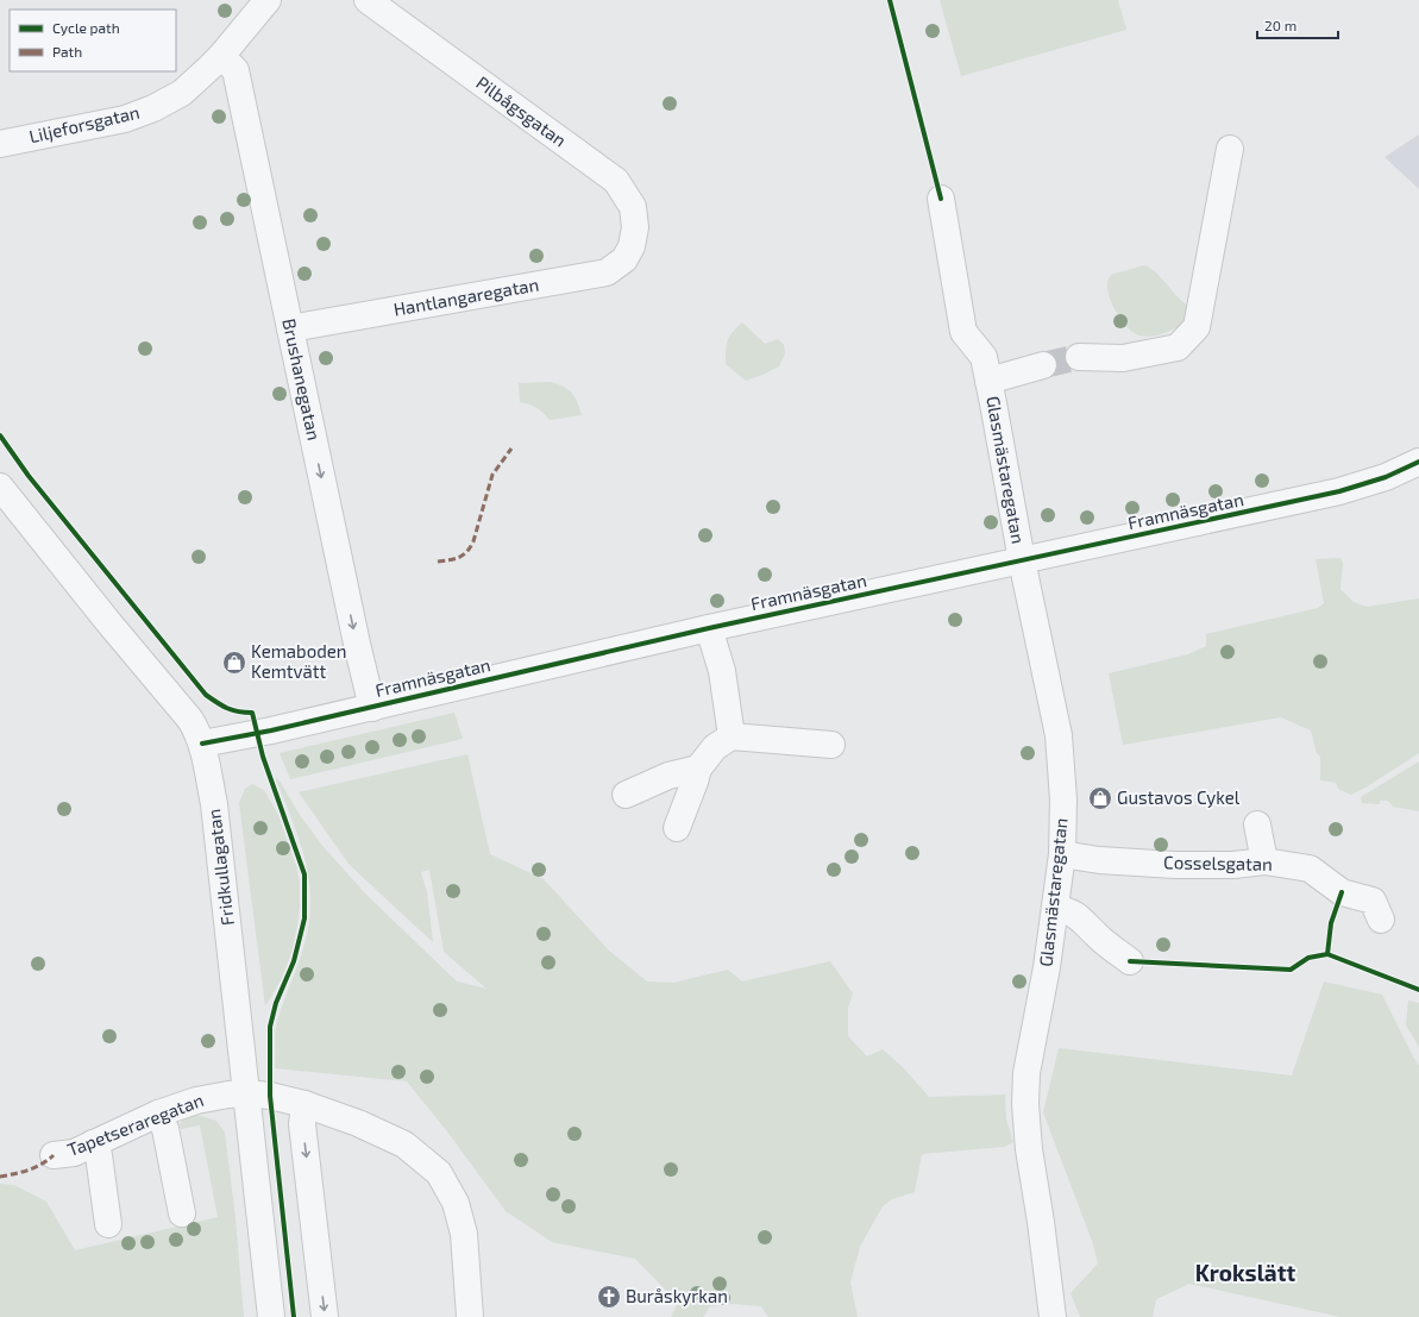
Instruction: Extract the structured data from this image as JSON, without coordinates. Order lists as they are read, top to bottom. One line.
{"streets":{"street":["Pilbågsgatan","Liljeforsgatan","Hantlangaregatan","Brushanegatan","Glasmästaregatan","Framnäsgatan","Cosselsgatan","Fridkullagatan","Tapetseraregatan"]},"crossings":[["Pilbågsgatan","Hantlangaregatan"],["Liljeforsgatan","Brushanegatan"],["Hantlangaregatan","Brushanegatan"],["Brushanegatan","Framnäsgatan"],["Glasmästaregatan","Framnäsgatan"],["Glasmästaregatan","Cosselsgatan"],["Framnäsgatan","Fridkullagatan"],["Fridkullagatan","Tapetseraregatan"]],"one_way":["Brushanegatan"],"districts":["Krokslätt"],"places":{"shop":["Kemaboden Kemtvätt","Gustavos Cykel"],"church":["Buråskyrkan"]},"legend":["Cycle path","Path"],"scale_bar":"20 m"}
